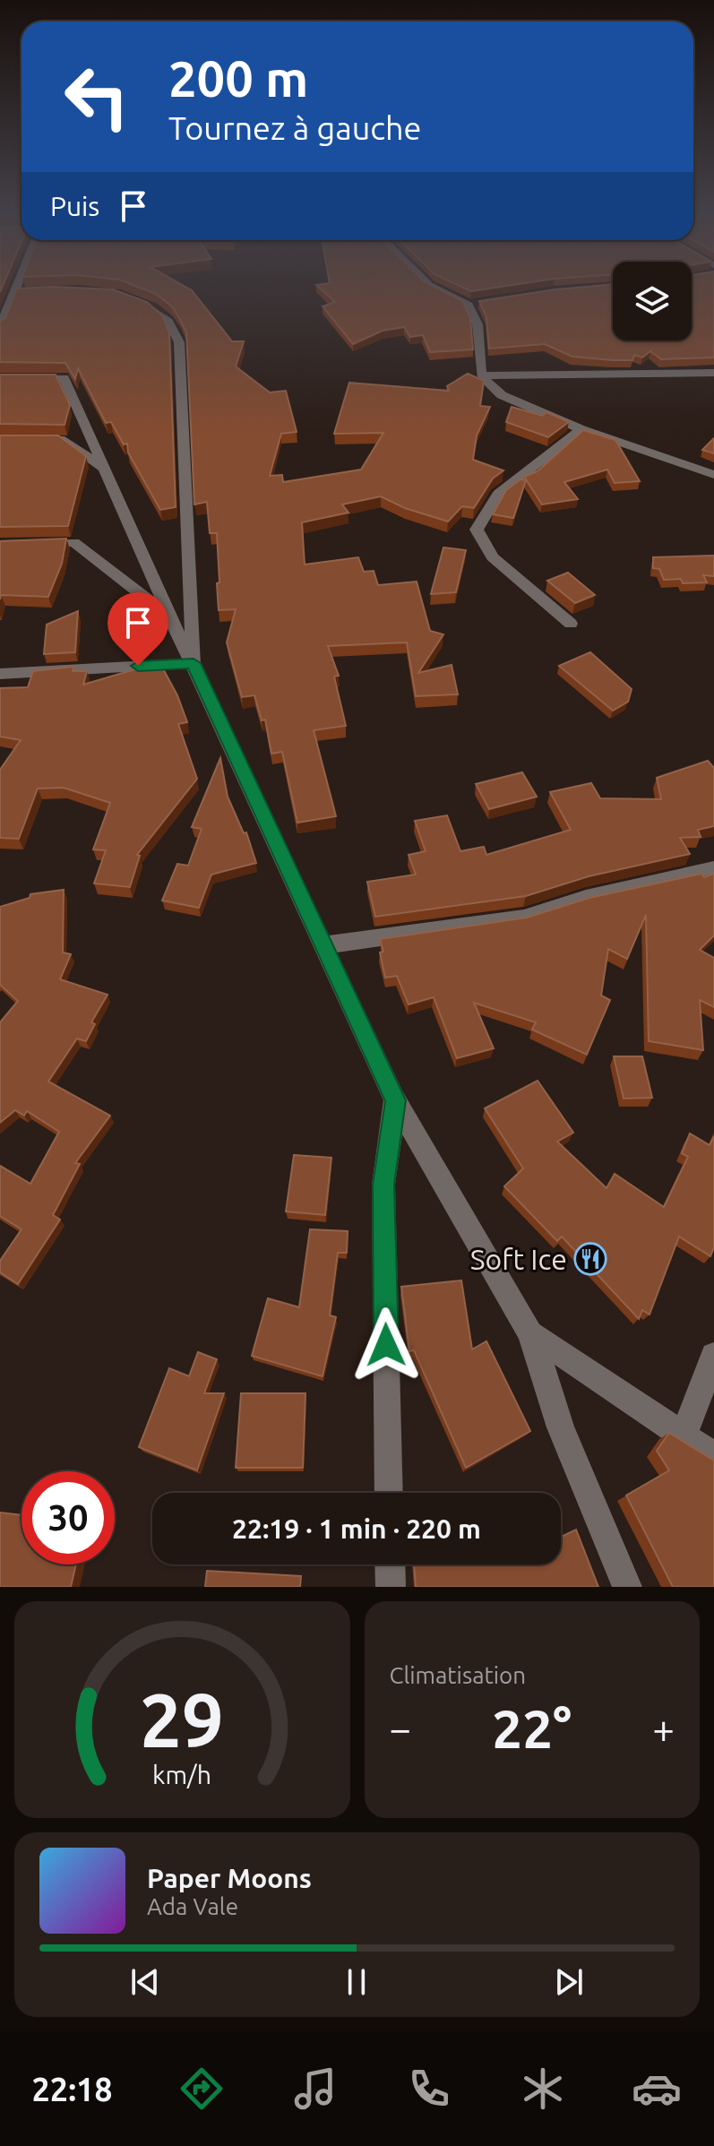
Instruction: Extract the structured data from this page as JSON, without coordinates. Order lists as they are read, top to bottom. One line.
{"places":{"restaurant":["Soft Ice"]},"page":{"turn":["200 m","Tournez à gauche"],"then":"Puis","limit":"30","trip":"22:19 · 1 min · 220 m","tile":"Climatisation","heat":["−","22°","+"],"song":["Paper Moons","Ada Vale"],"tabs":"22:18","gauge":["29","km/h"]}}
